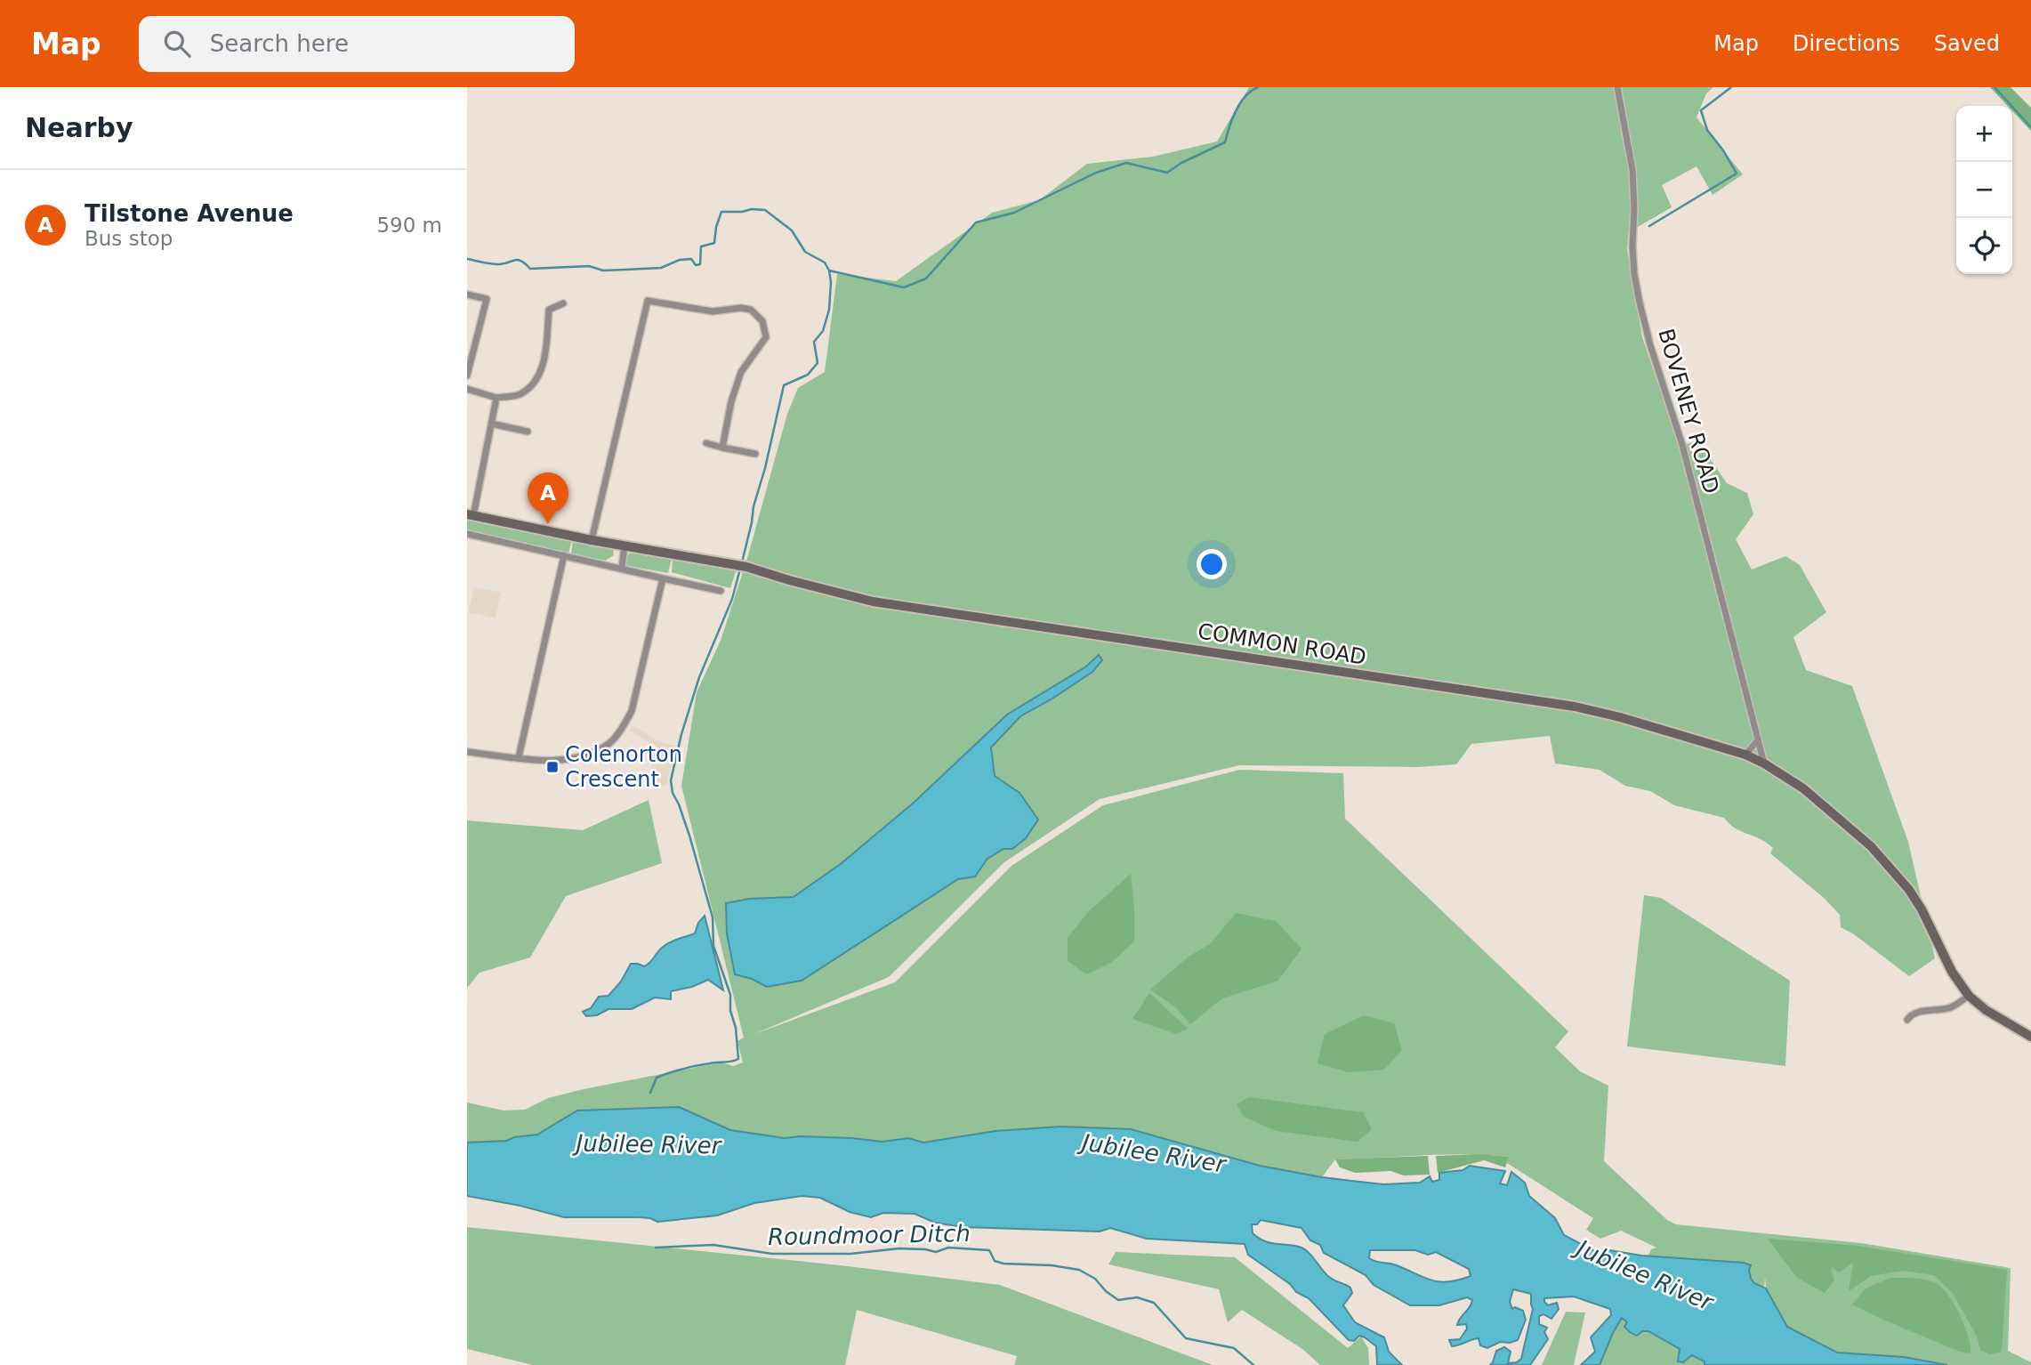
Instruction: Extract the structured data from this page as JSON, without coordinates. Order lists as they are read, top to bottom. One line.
{"streets":{"main road":["COMMON ROAD"],"street":["BOVENEY ROAD"]},"crossings":[["BOVENEY ROAD","COMMON ROAD"]],"water":["Jubilee River","Roundmoor Ditch"],"places":{"transit":["Colenorton Crescent"]},"page":{"header":"Map","search":"Search here","nav":["Map","Directions","Saved"],"heading":"Nearby","map_buttons":["+","−"],"list":[{"mark":"A","name":"Tilstone Avenue","note":"Bus stop","value":"590 m"}],"pins":"A"}}
